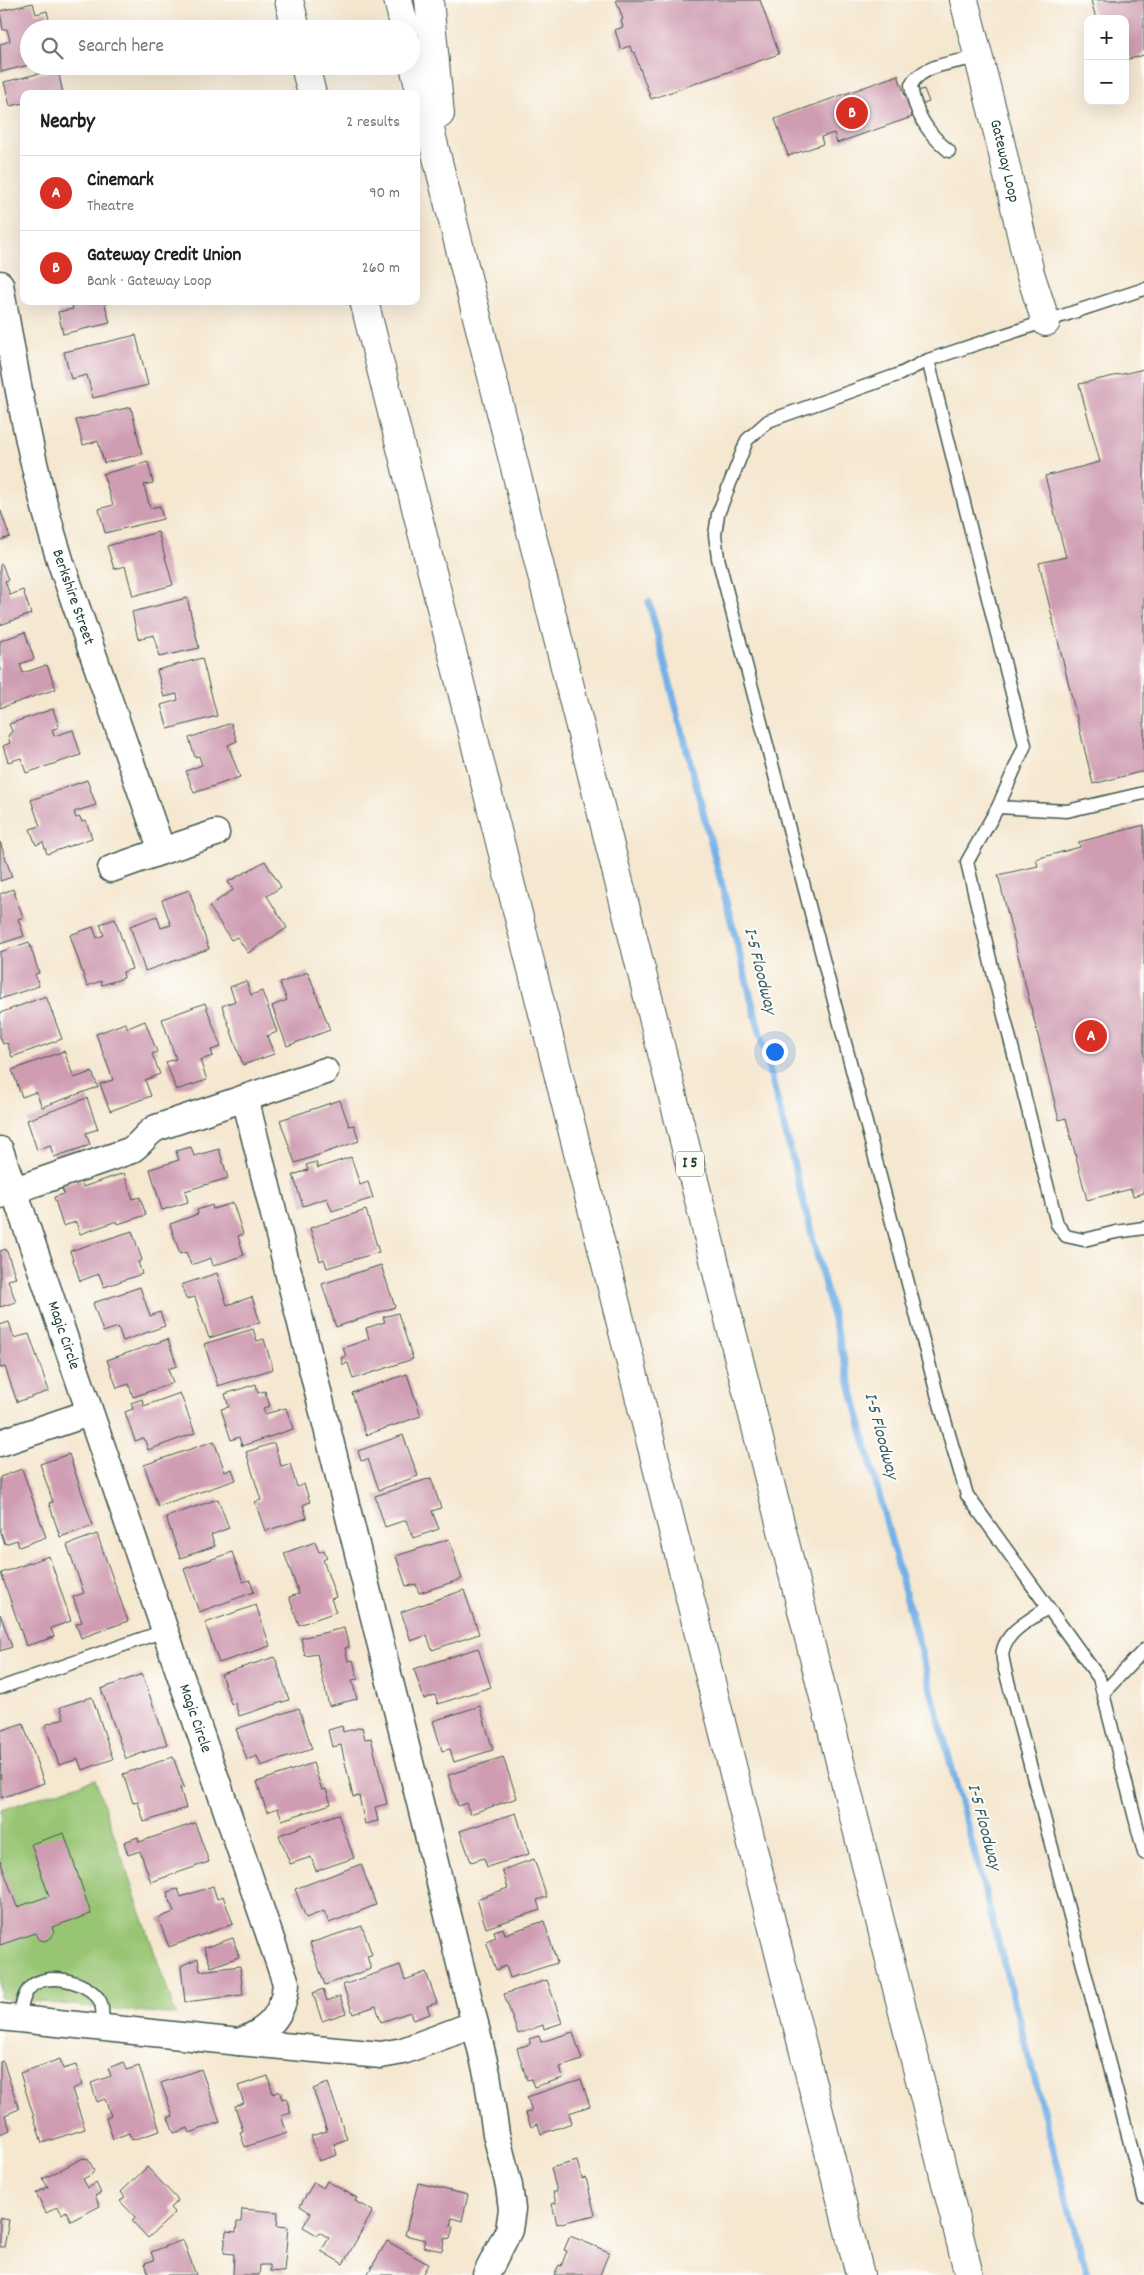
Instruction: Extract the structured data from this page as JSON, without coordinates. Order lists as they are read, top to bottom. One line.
{"streets":{"main road":["Gateway Loop","I 5"],"street":["Berkshire Street","Magic Circle"]},"water":["I-5 Floodway"],"page":{"map_buttons":["+","−"],"search":"Search here","heading":["Nearby","2 results"],"pins":["B","A"],"list":[{"mark":"A","name":"Cinemark","note":"Theatre","value":"90 m"},{"mark":"B","name":"Gateway Credit Union","note":"Bank · Gateway Loop","value":"260 m"}]}}
